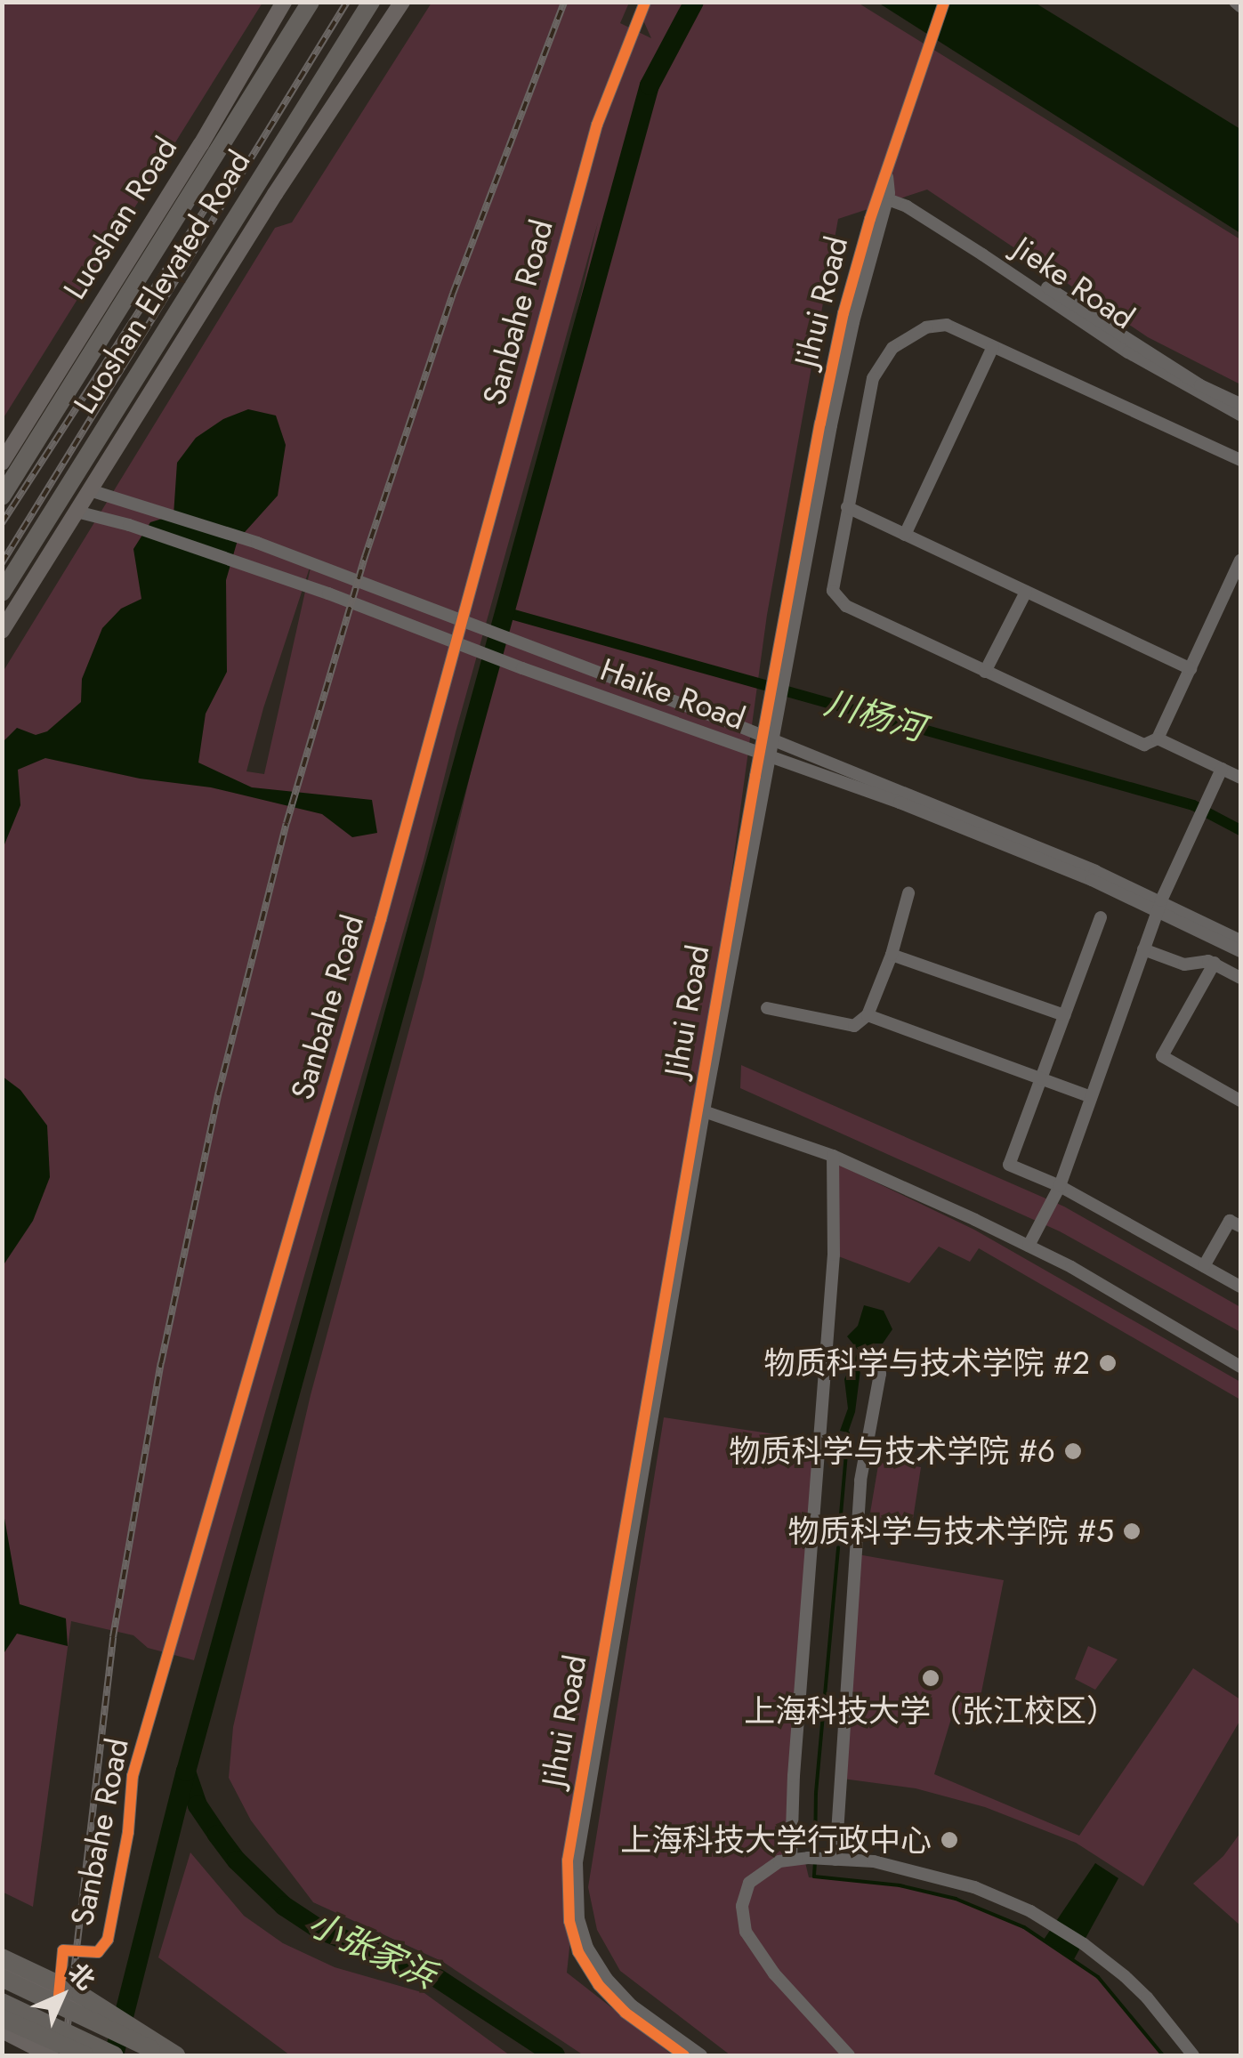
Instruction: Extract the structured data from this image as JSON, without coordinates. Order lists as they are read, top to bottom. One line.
{"streets":{"highway":["Luoshan Elevated Road"],"main road":["Luoshan Road"],"street":["Jieke Road","Jihui Road","Sanbahe Road","Haike Road"]},"crossings":[["Jieke Road","Jihui Road"],["Jihui Road","Haike Road"],["Sanbahe Road","Haike Road"]],"water":["川杨河","小张家浜"],"places":["物质科学与技术学院 #2","物质科学与技术学院 #6","物质科学与技术学院 #5","上海科技大学（张江校区）","上海科技大学行政中心"],"north":"top right"}
